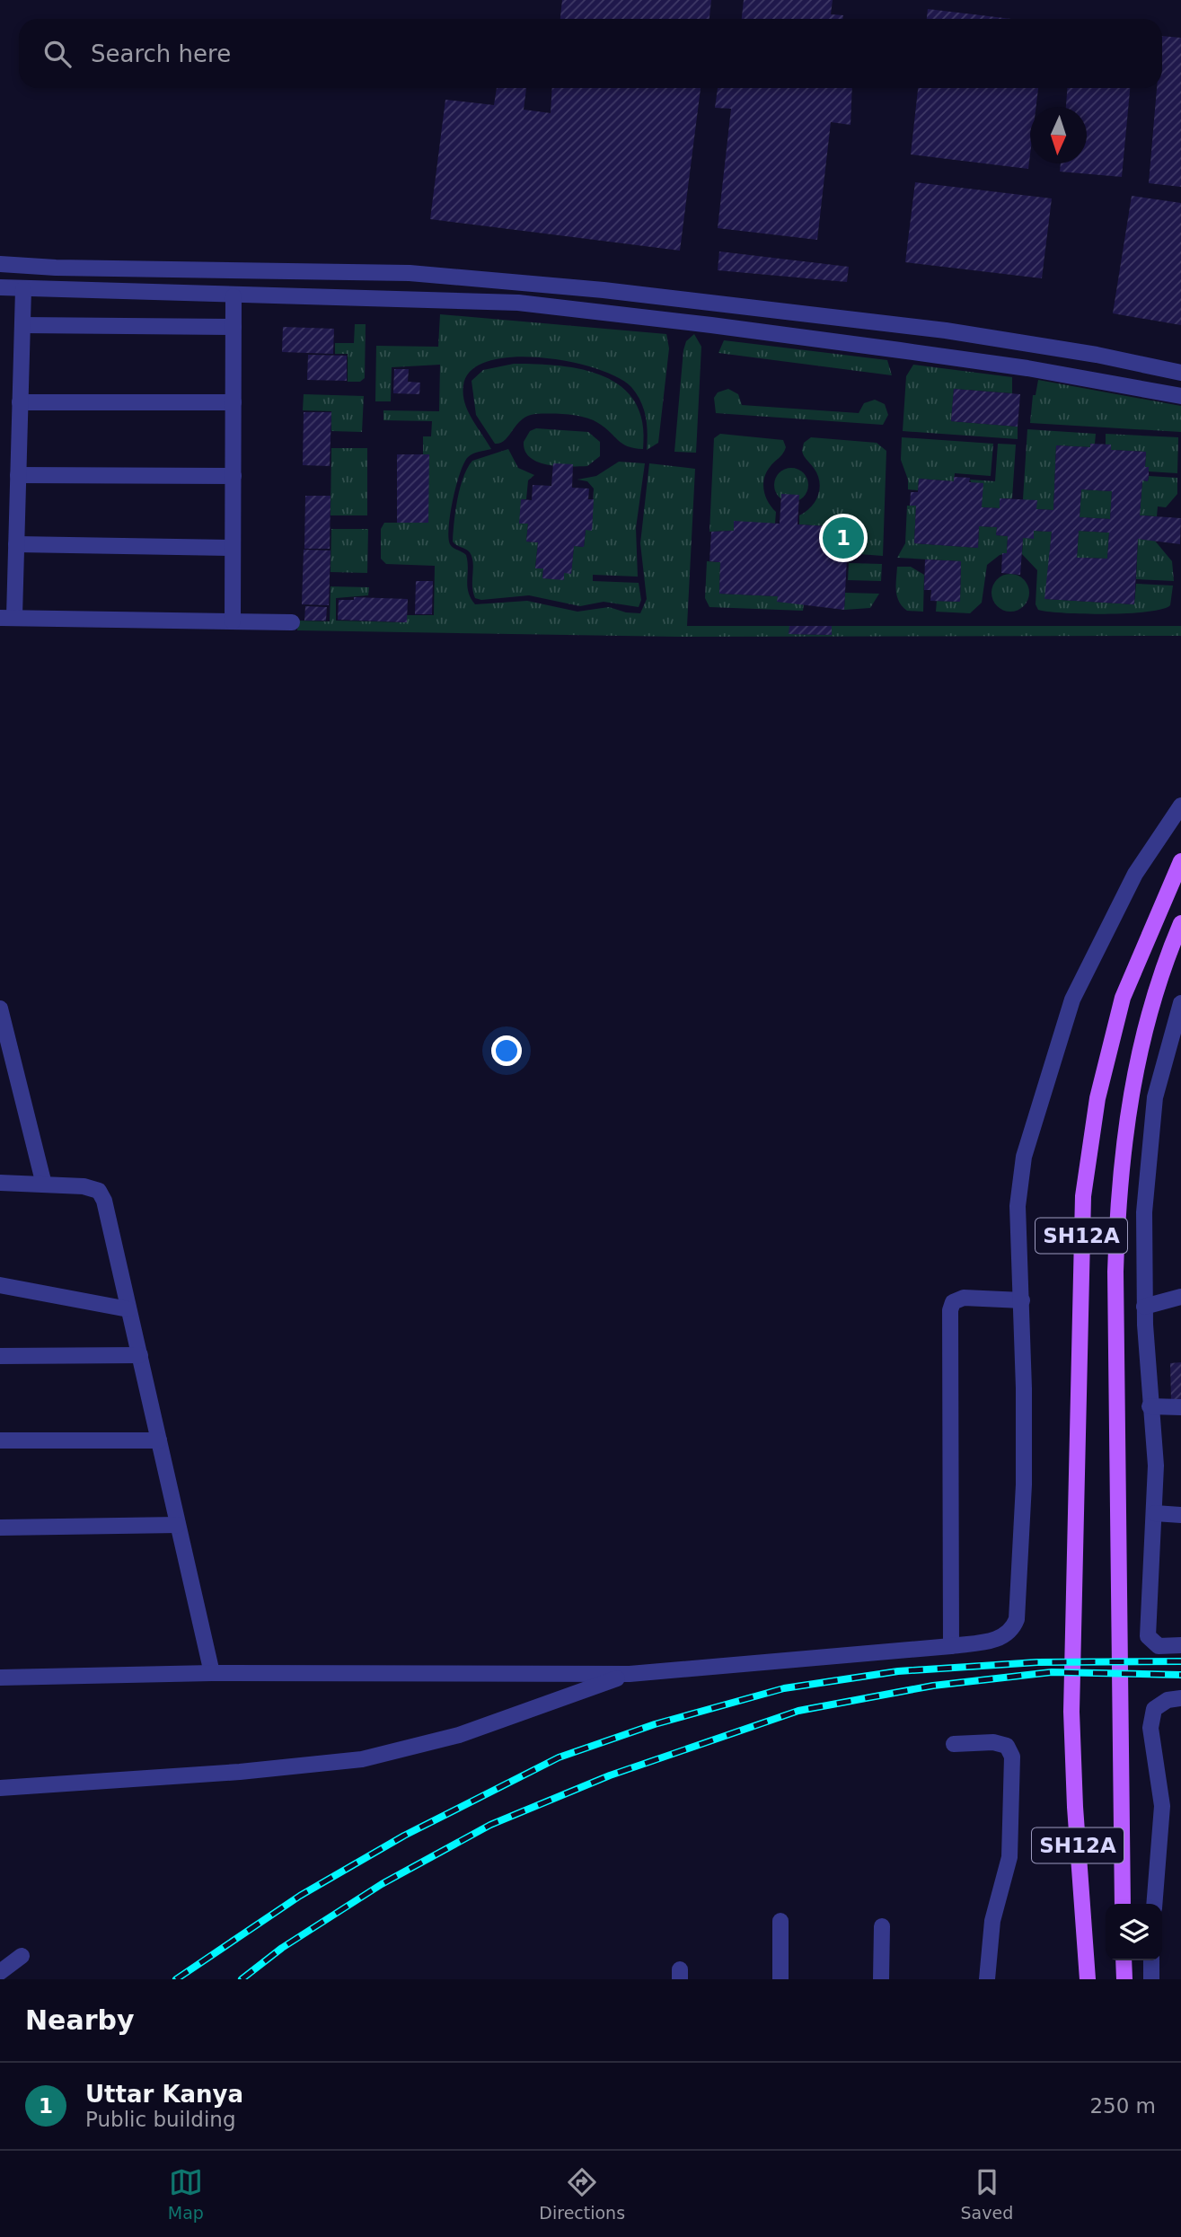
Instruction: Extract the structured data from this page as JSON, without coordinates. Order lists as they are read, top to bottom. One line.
{"streets":{"main road":["SH12A"]},"north":"bottom","page":{"search":"Search here","pins":"1","heading":"Nearby","list":[{"mark":"1","name":"Uttar Kanya","note":"Public building","value":"250 m"}],"nav":["Map","Directions","Saved"]}}
